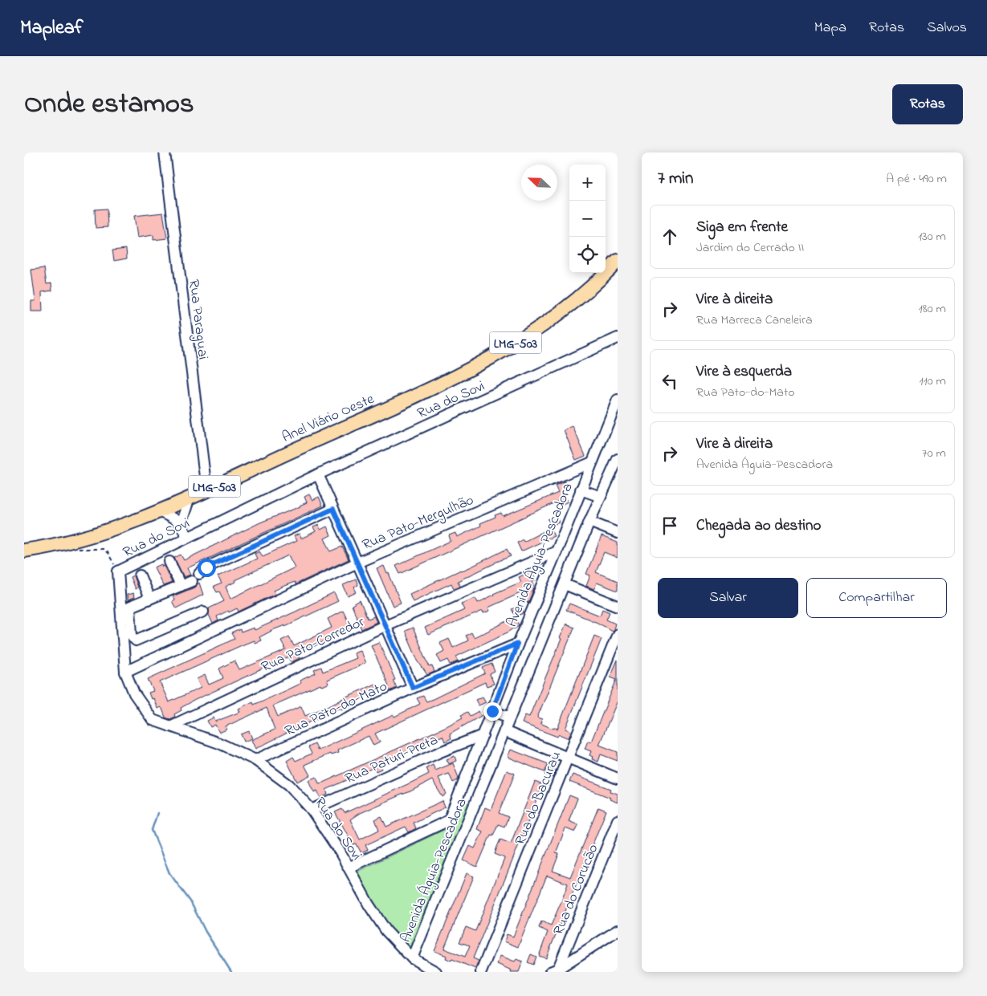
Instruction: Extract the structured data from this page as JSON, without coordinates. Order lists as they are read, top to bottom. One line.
{"streets":{"main road":["LMG-503","Anel Viário Oeste"],"street":["Rua Paraguai","Rua do Sovi","Rua Pato-Mergulhão","Avenida Águia-Pescadora","Rua Pato-Corredor","Rua Pato-do-Mato","Rua Paturi-Preta","Rua do Bacurau","Rua do Corucão"]},"crossings":[["Rua Paraguai","Anel Viário Oeste"],["Rua do Sovi","Rua Pato-Mergulhão"],["Rua do Sovi","Avenida Águia-Pescadora"],["Rua do Sovi","Rua Pato-Corredor"],["Rua do Sovi","Rua Pato-do-Mato"],["Rua do Sovi","Rua Paturi-Preta"],["Rua Pato-Mergulhão","Avenida Águia-Pescadora"],["Avenida Águia-Pescadora","Rua Pato-Corredor"],["Avenida Águia-Pescadora","Rua Pato-do-Mato"],["Avenida Águia-Pescadora","Rua Paturi-Preta"]],"north":"top left","page":{"header":"Mapleaf","nav":["Mapa","Rotas","Salvos"],"title":"Onde estamos","buttons":["Rotas",["Salvar","Compartilhar"]],"heading":["7 min","A pé · 490 m"],"map_buttons":["+","−"],"list":[["Siga em frente","Jardim do Cerrado II","130 m"],["Vire à direita","Rua Marreca Caneleira","180 m"],["Vire à esquerda","Rua Pato-do-Mato","110 m"],["Vire à direita","Avenida Águia-Pescadora","70 m"],"Chegada ao destino"]}}
